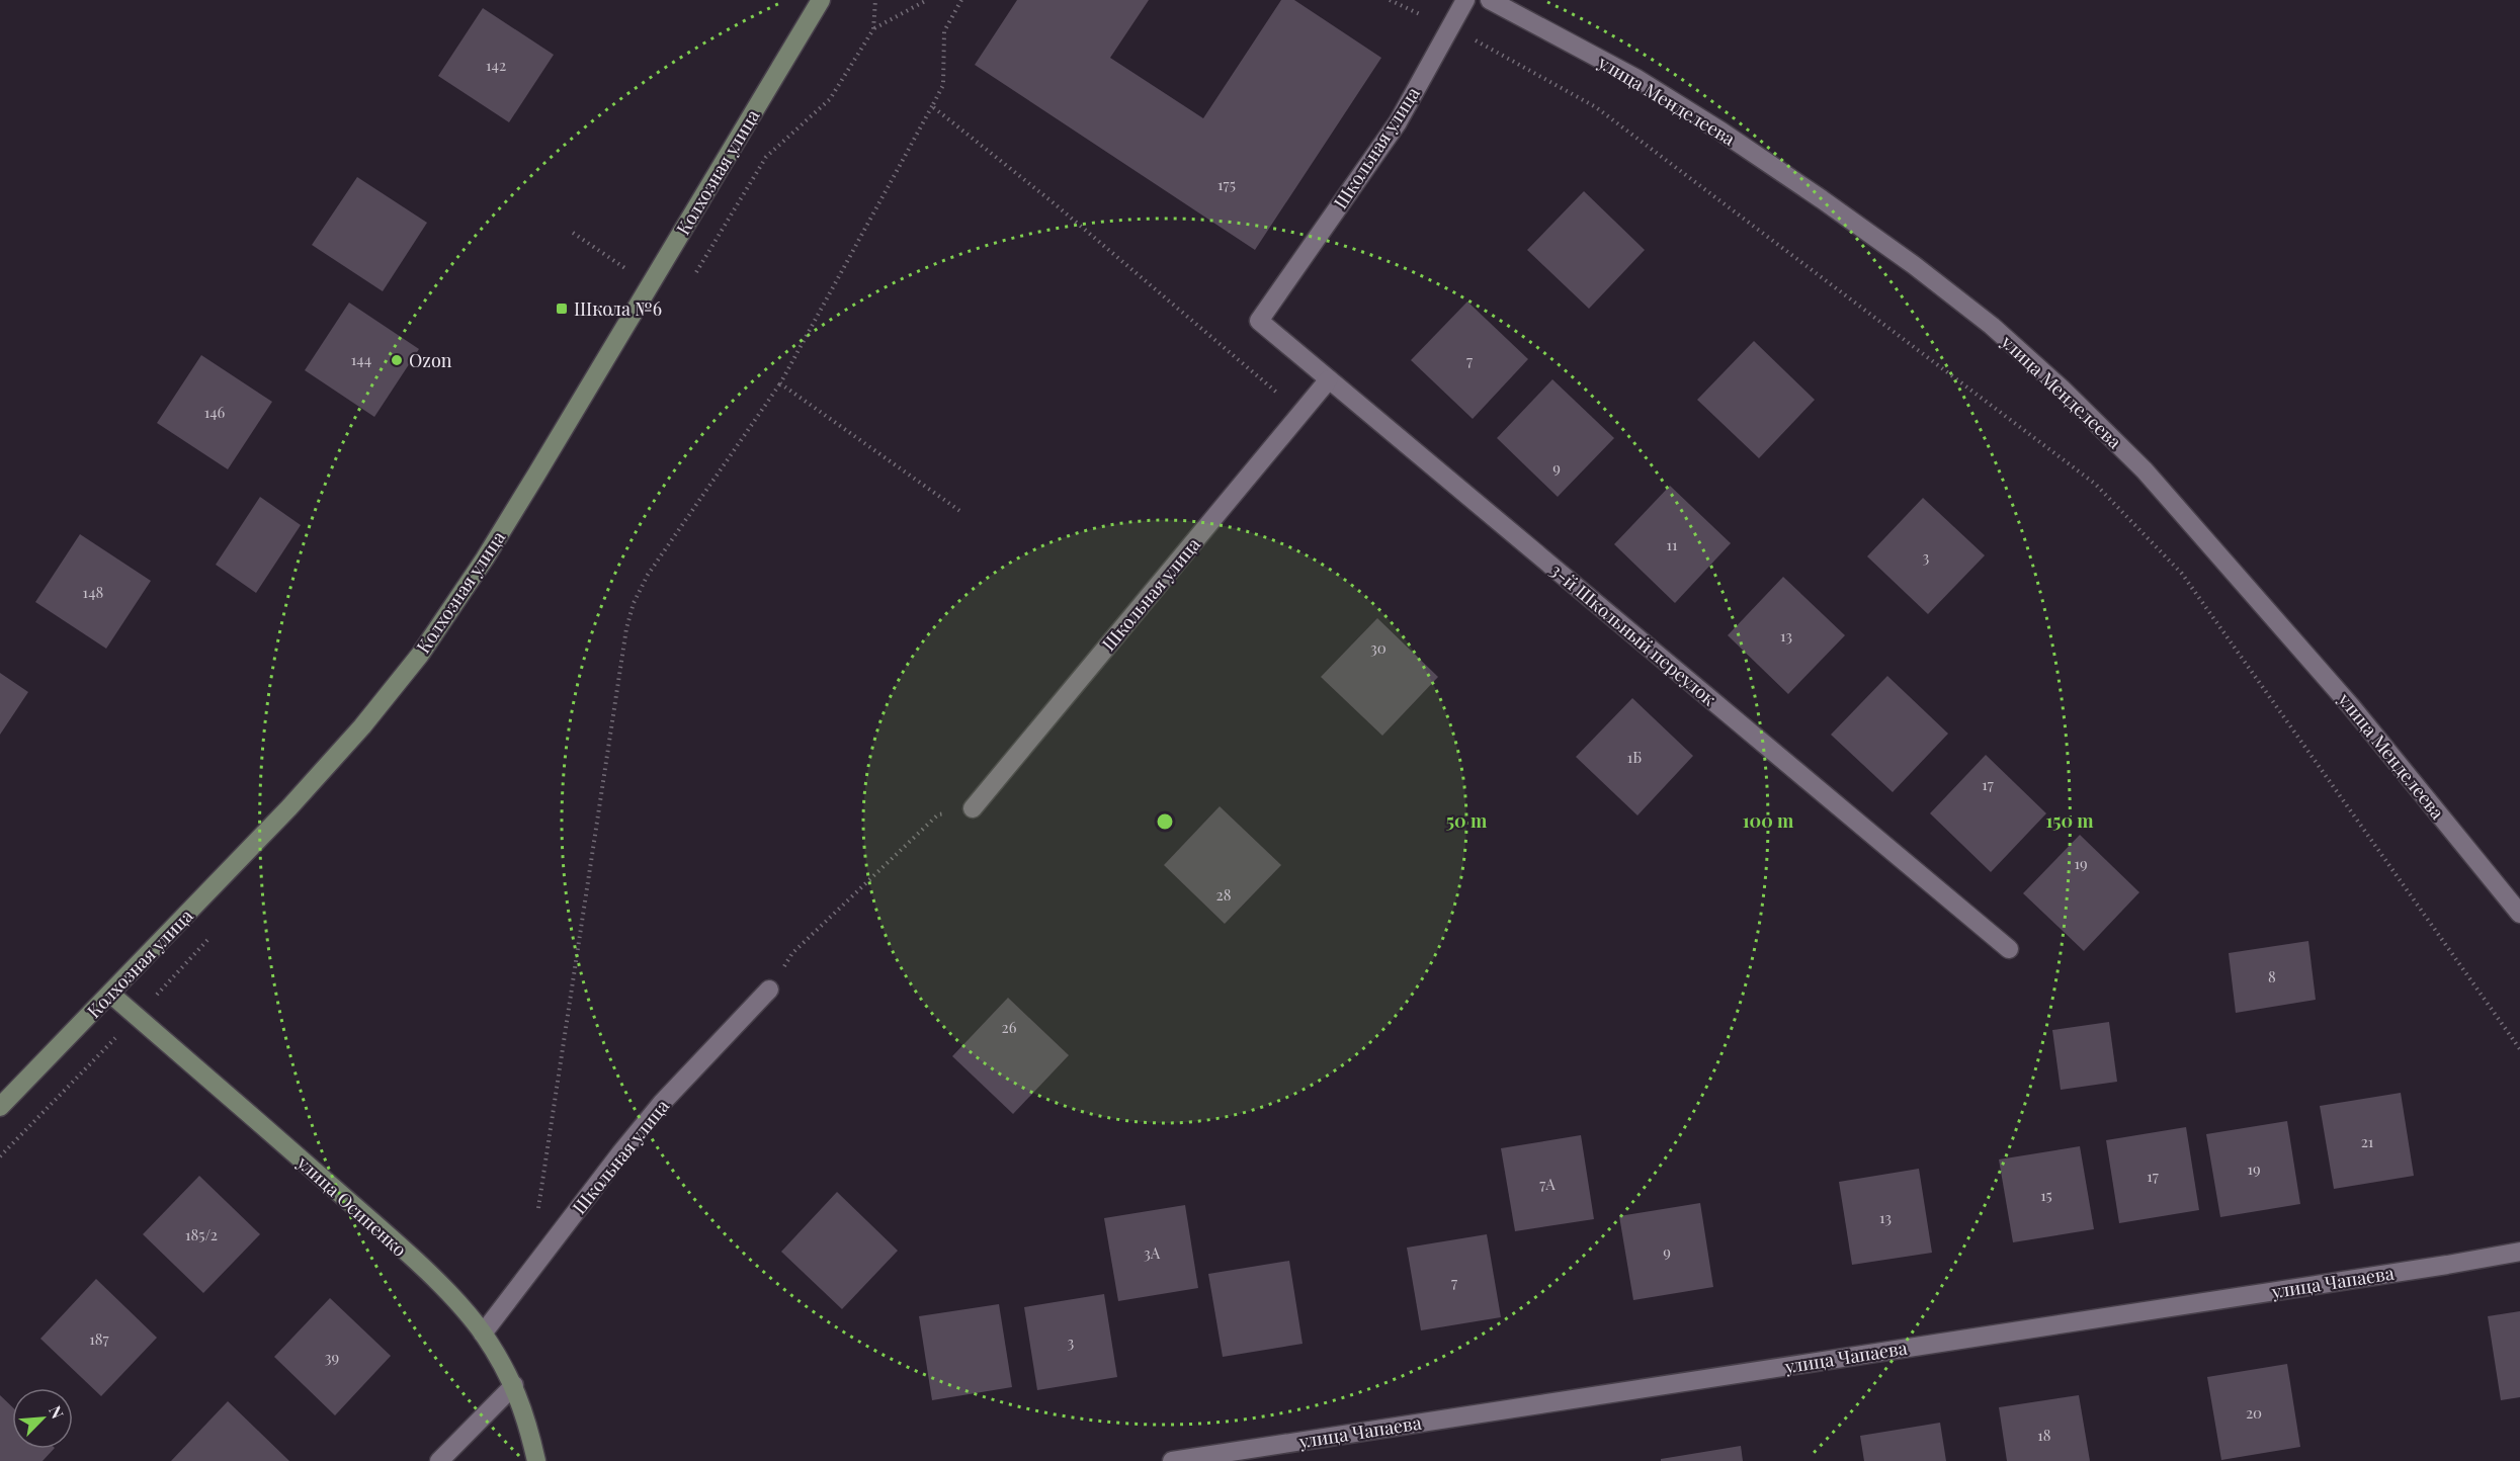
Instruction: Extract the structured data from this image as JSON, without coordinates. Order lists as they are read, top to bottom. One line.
{"streets":{"main road":["Колхозная улица","улица Осипенко"],"street":["улица Менделеева","Школьная улица","3-й Школьный переулок","улица Чапаева"]},"crossings":[["Школьная улица","3-й Школьный переулок"],["Школьная улица","улица Осипенко"],["Колхозная улица","улица Осипенко"]],"places":{"transit":["Школа №6"],"other":["Ozon"]},"house_numbers":["142","175","144","7","146","9","11","3","148","13","30","1Б","17","19","28","8","26","21","19","17","7А","15","13","185/2","9","3А","7","187","3","39","20","18"],"north":"top right","rings":["50 m","100 m","150 m"]}
